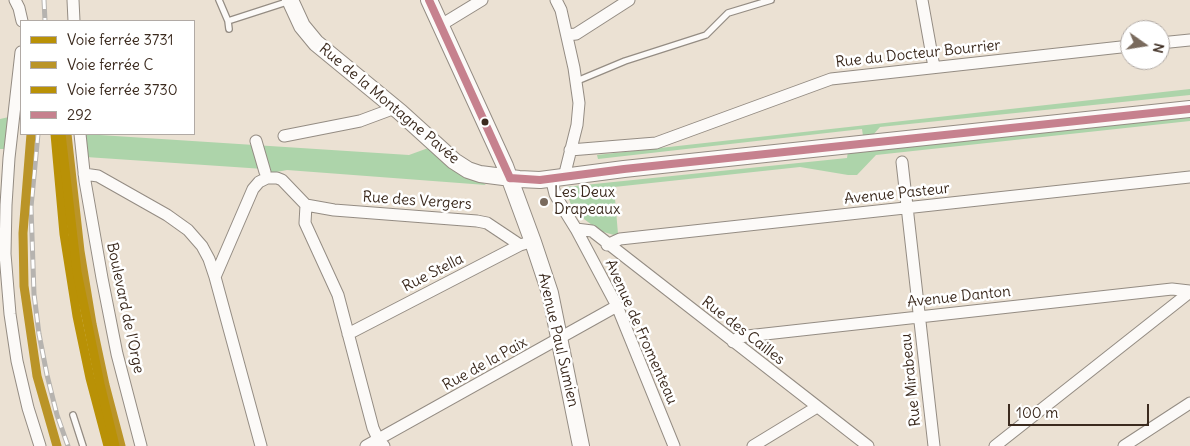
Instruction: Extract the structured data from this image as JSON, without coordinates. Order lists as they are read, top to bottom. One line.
{"streets":{"street":["Rue du Docteur Bourrier","Rue de la Montagne Pavée","Avenue Pasteur","Rue des Vergers","Rue Stella","Avenue Danton","Boulevard de l'Orge","Rue des Cailles","Avenue de Fromenteau","Avenue Paul Sumien","Rue de la Paix","Rue Mirabeau"]},"crossings":[["Rue de la Montagne Pavée","Avenue de Fromenteau"],["Rue de la Montagne Pavée","Avenue Paul Sumien"],["Avenue Pasteur","Rue des Cailles"],["Avenue Pasteur","Rue Mirabeau"],["Rue des Vergers","Rue Stella"],["Rue des Vergers","Avenue Paul Sumien"],["Rue Stella","Avenue Paul Sumien"],["Avenue Danton","Rue des Cailles"],["Avenue Danton","Rue Mirabeau"],["Rue des Cailles","Avenue de Fromenteau"],["Avenue de Fromenteau","Rue de la Paix"],["Avenue Paul Sumien","Rue de la Paix"]],"places":["Les Deux Drapeaux"],"lines":["transit line 292","rail line 3731","rail line C","rail line 3730"],"legend":["Voie ferrée 3731","Voie ferrée C","Voie ferrée 3730","292"],"scale_bar":"100 m","north":"right"}
